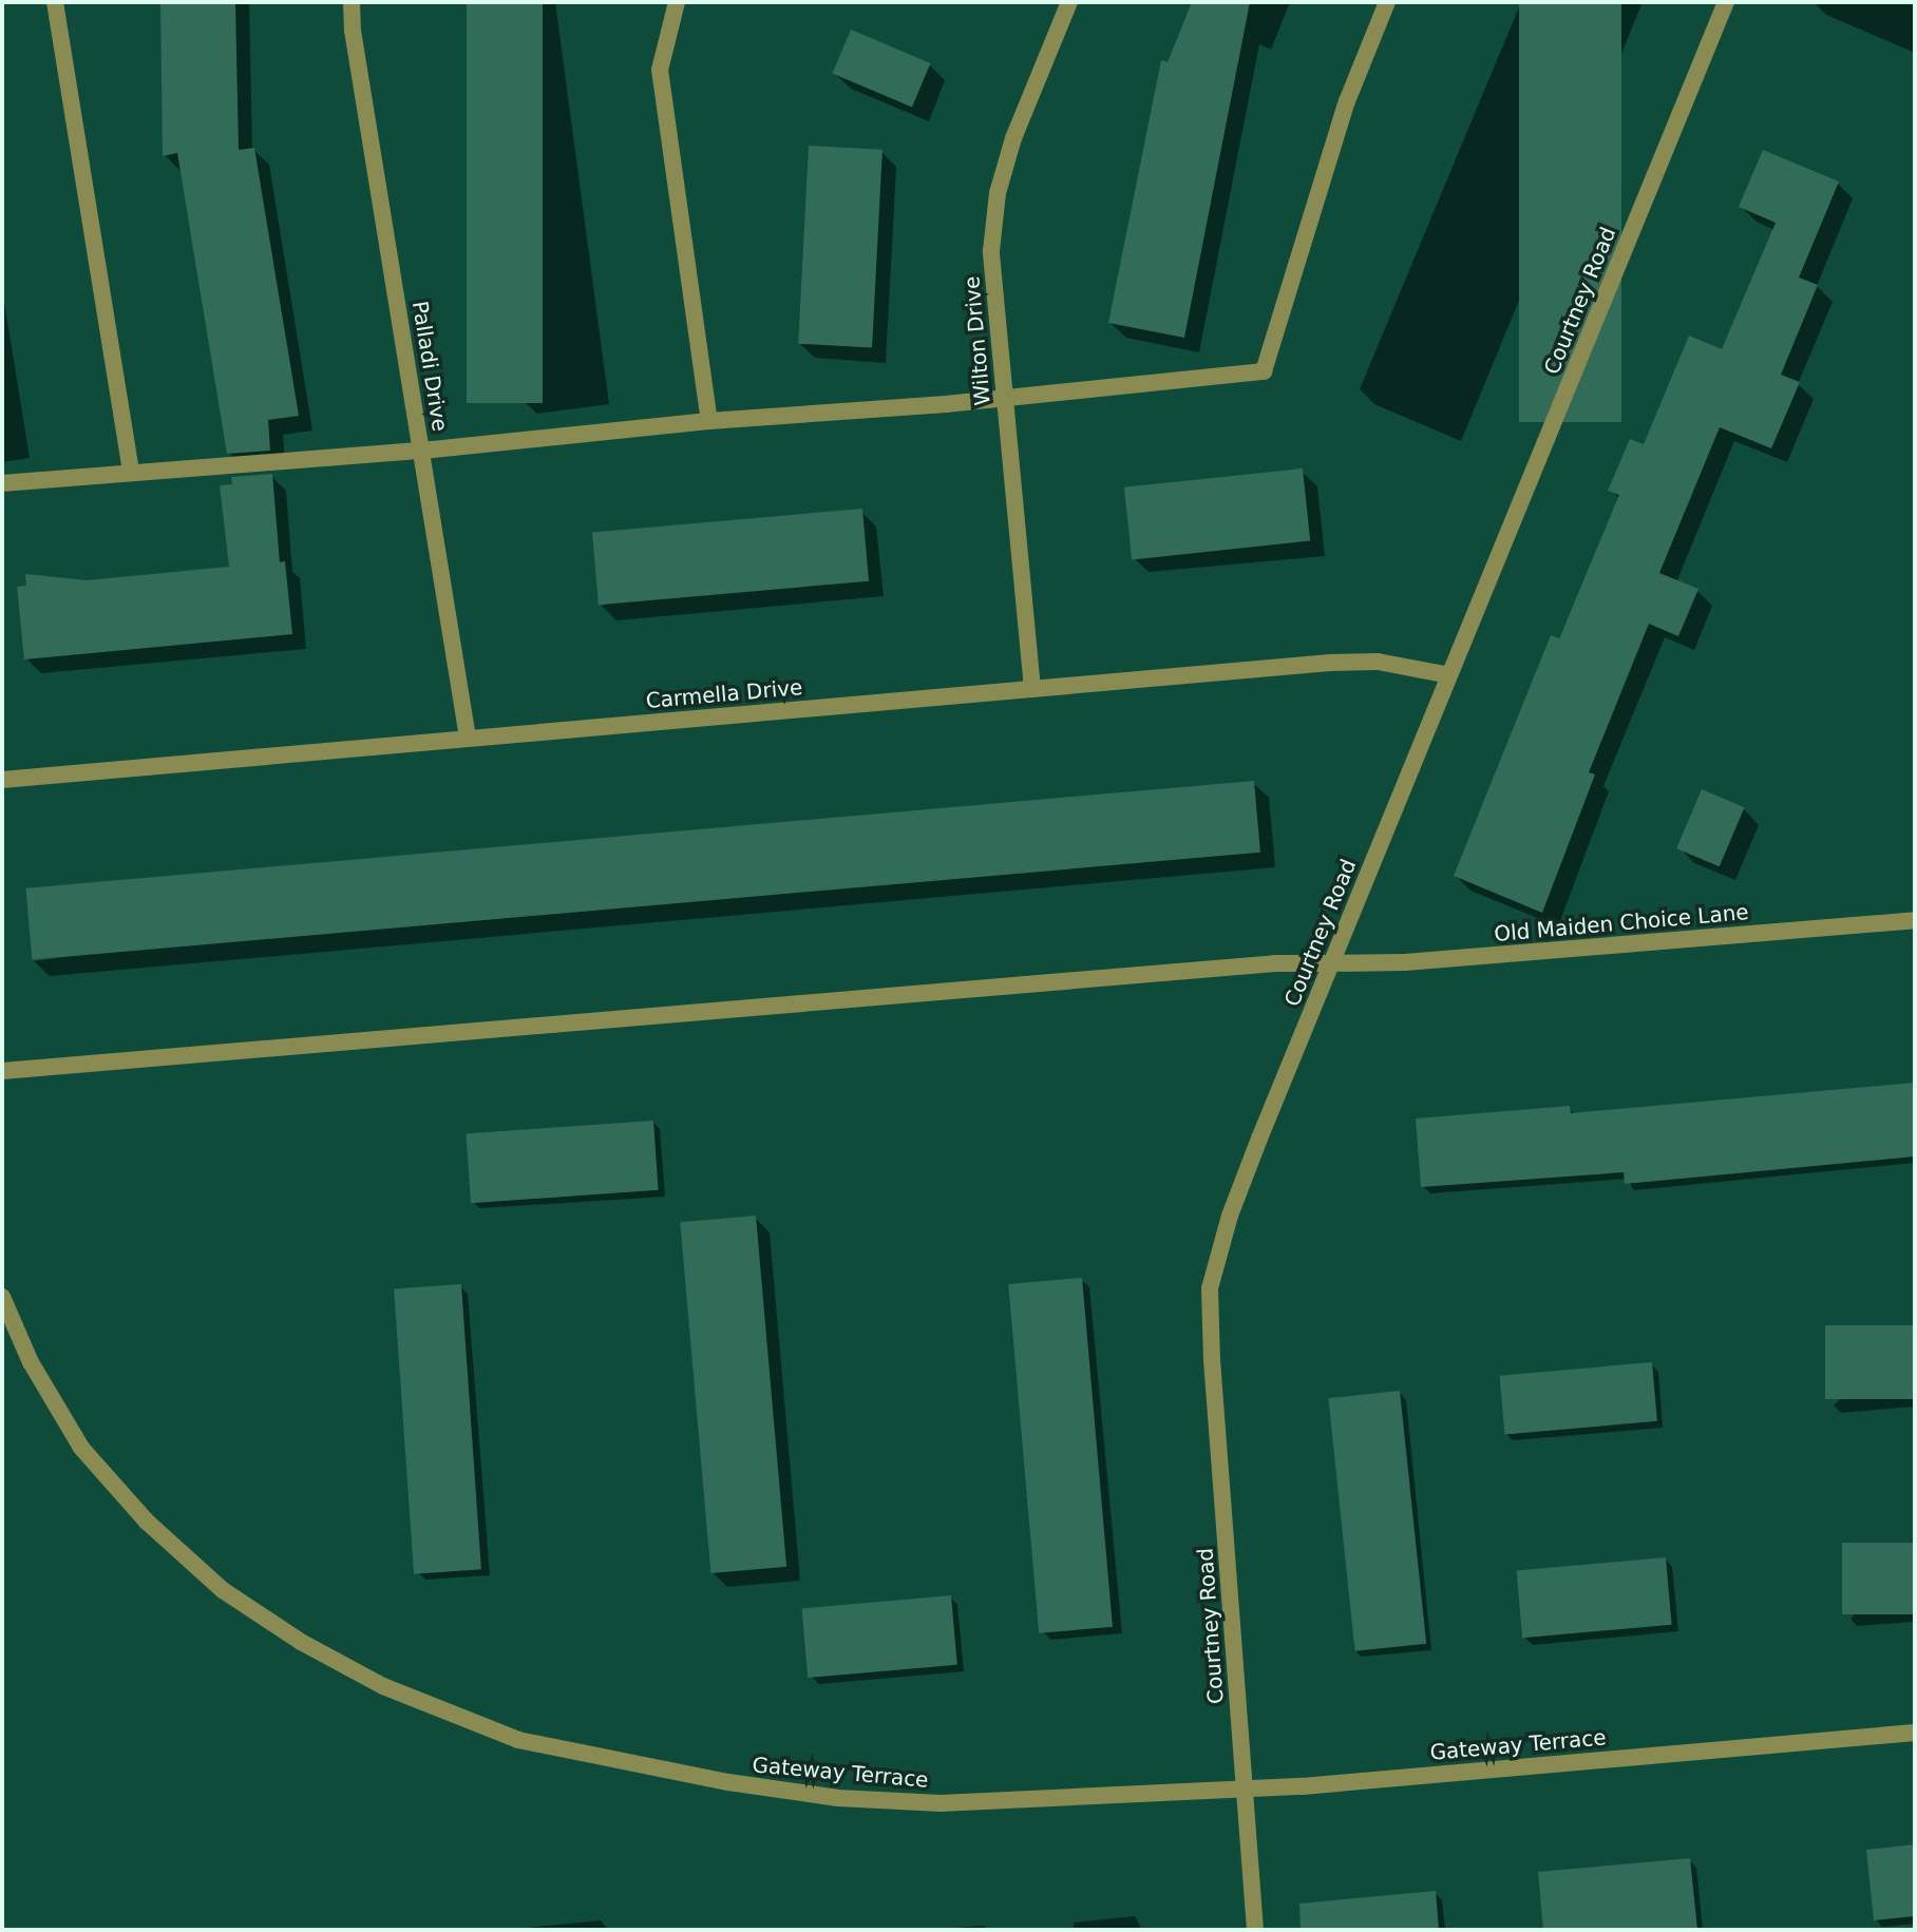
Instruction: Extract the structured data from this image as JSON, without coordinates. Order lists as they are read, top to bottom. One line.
{"streets":{"street":["Courtney Road","Wilton Drive","Palladi Drive","Carmella Drive","Old Maiden Choice Lane","Gateway Terrace"]},"crossings":[["Courtney Road","Carmella Drive"],["Courtney Road","Old Maiden Choice Lane"],["Courtney Road","Gateway Terrace"],["Wilton Drive","Carmella Drive"],["Palladi Drive","Carmella Drive"]]}
